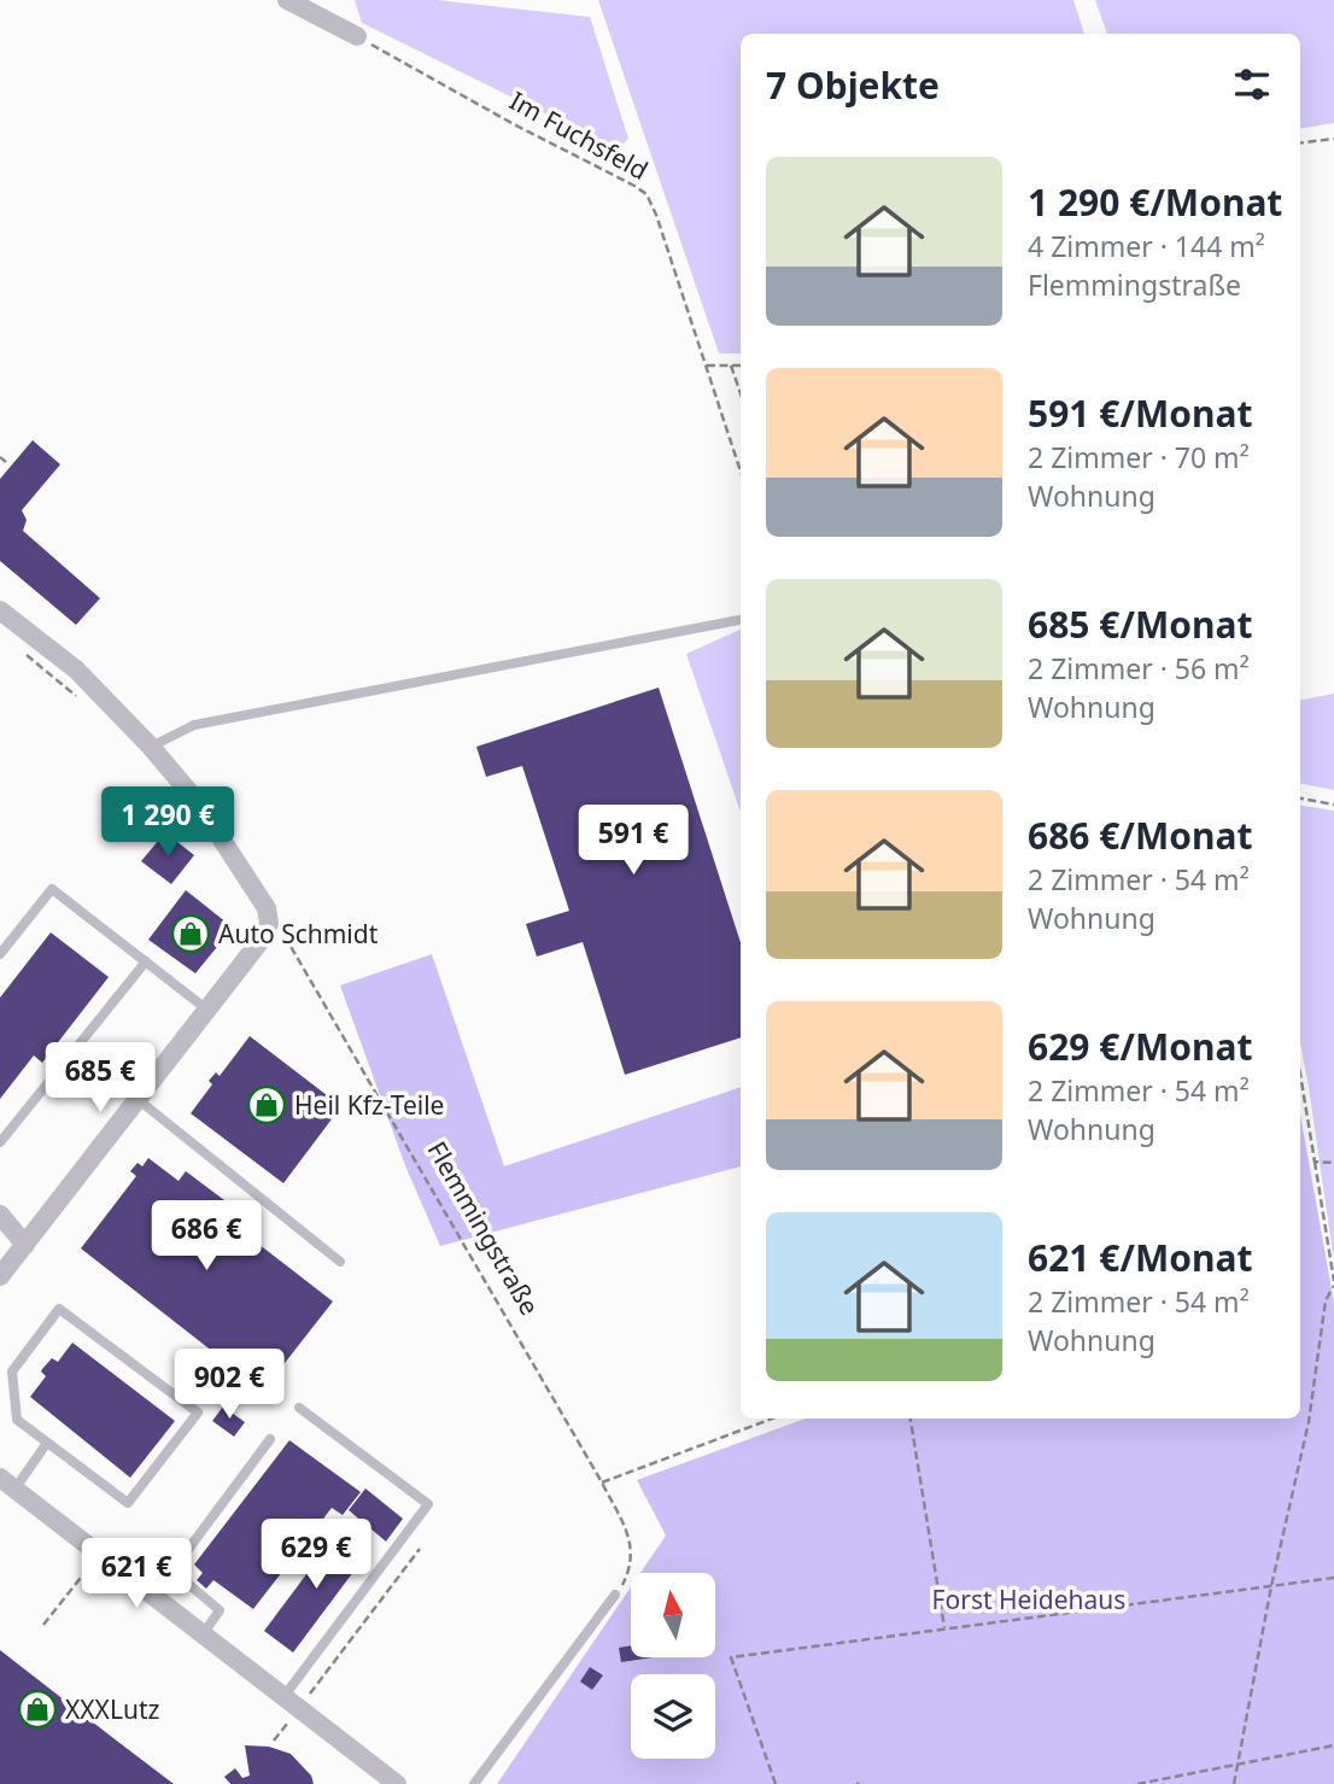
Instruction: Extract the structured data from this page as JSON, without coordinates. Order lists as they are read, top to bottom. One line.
{"streets":{"path":["Im Fuchsfeld","Flemmingstraße"]},"parks":["Forst Heidehaus"],"places":{"shop":["Auto Schmidt","Heil Kfz-Teile","XXXLutz"]},"north":"top","page":{"heading":"7 Objekte","list":[{"name":"1 290 €/Monat","note":"4 Zimmer · 144 m² · Flemmingstraße"},{"name":"591 €/Monat","note":"2 Zimmer · 70 m² · Wohnung"},{"name":"685 €/Monat","note":"2 Zimmer · 56 m² · Wohnung"},{"name":"686 €/Monat","note":"2 Zimmer · 54 m² · Wohnung"},{"name":"629 €/Monat","note":"2 Zimmer · 54 m² · Wohnung"},{"name":"621 €/Monat","note":"2 Zimmer · 54 m² · Wohnung"}],"price":["1 290 €","591 €","685 €","686 €","902 €","629 €","621 €"]}}
